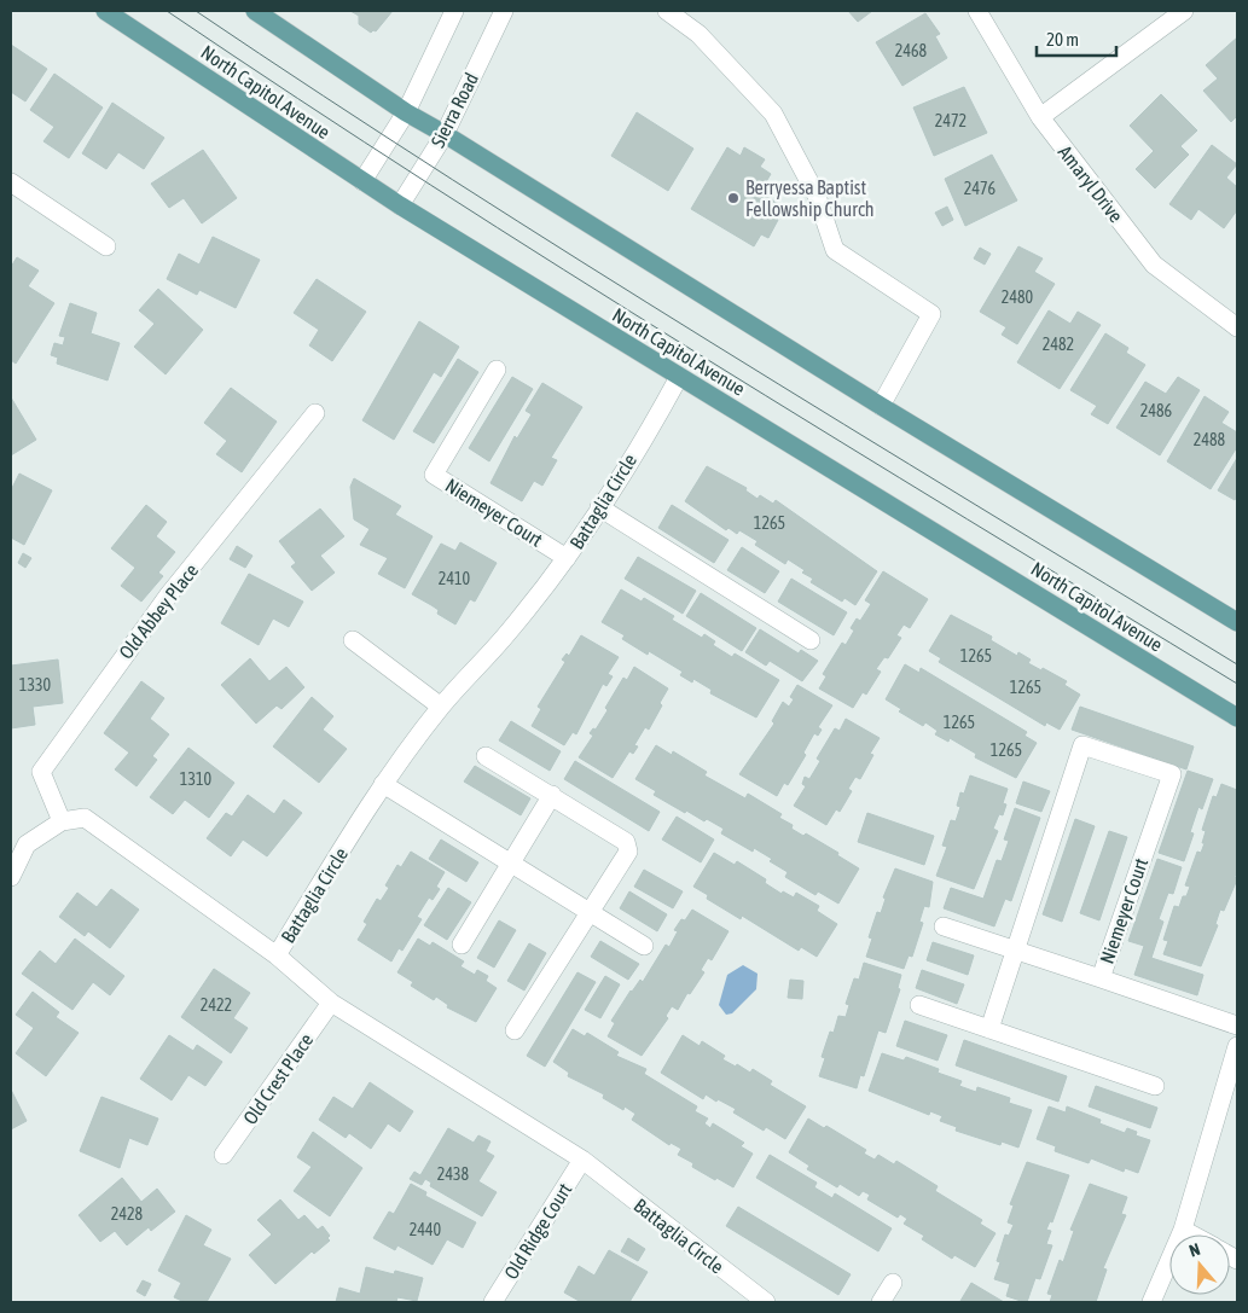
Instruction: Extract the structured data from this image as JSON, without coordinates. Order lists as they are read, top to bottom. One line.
{"streets":{"main road":["North Capitol Avenue"],"street":["Sierra Road","Amaryl Drive","Battaglia Circle","Niemeyer Court","Old Abbey Place","Old Crest Place","Old Ridge Court"]},"crossings":[["North Capitol Avenue","Sierra Road"],["North Capitol Avenue","Battaglia Circle"],["Battaglia Circle","Niemeyer Court"],["Battaglia Circle","Old Crest Place"],["Battaglia Circle","Old Ridge Court"]],"places":["Berryessa Baptist Fellowship Church"],"house_numbers":["2468","2472","2476","2480","2482","2486","2488","1265","2410","1265","1330","1265","1265","1265","1310","2422","2438","2428","2440"],"scale_bar":"20 m","north":"top"}
